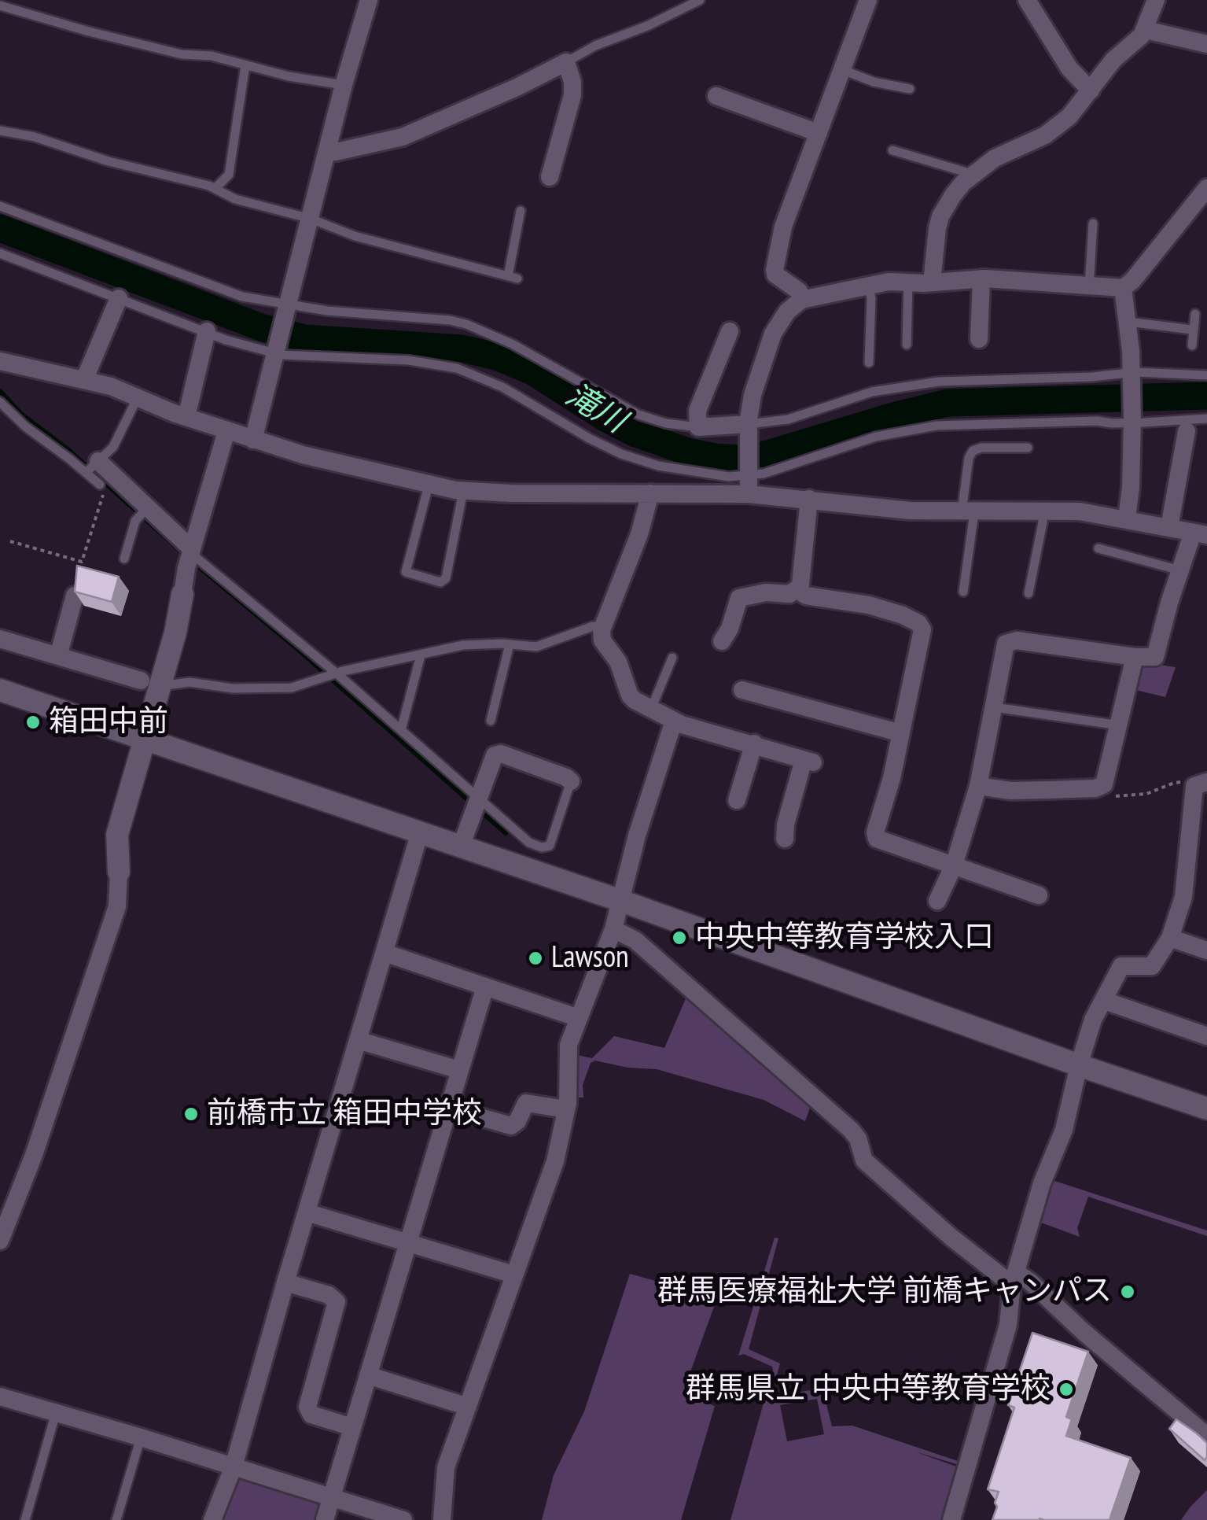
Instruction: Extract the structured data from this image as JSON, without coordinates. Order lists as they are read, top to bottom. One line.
{"water":["滝川"],"places":["箱田中前","中央中等教育学校入口","Lawson","前橋市立 箱田中学校","群馬医療福祉大学 前橋キャンパス","群馬県立 中央中等教育学校"]}
